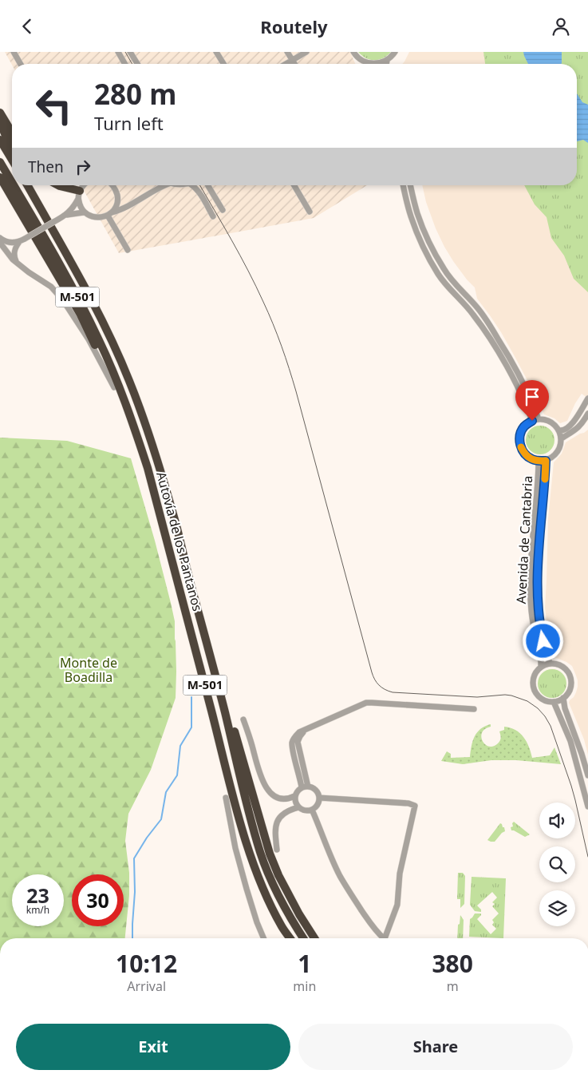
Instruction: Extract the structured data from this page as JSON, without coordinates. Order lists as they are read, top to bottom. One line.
{"streets":{"highway":["M-501","Autovía de los Pantanos"],"street":["Avenida de Cantabria"]},"parks":["Monte de Boadilla"],"page":{"header":"Routely","turn":["280 m","Turn left"],"then":"Then","speed":"23 km/h","limit":"30","eta":["10:12","Arrival","1","min","380","m"],"buttons":["Exit","Share"]}}
